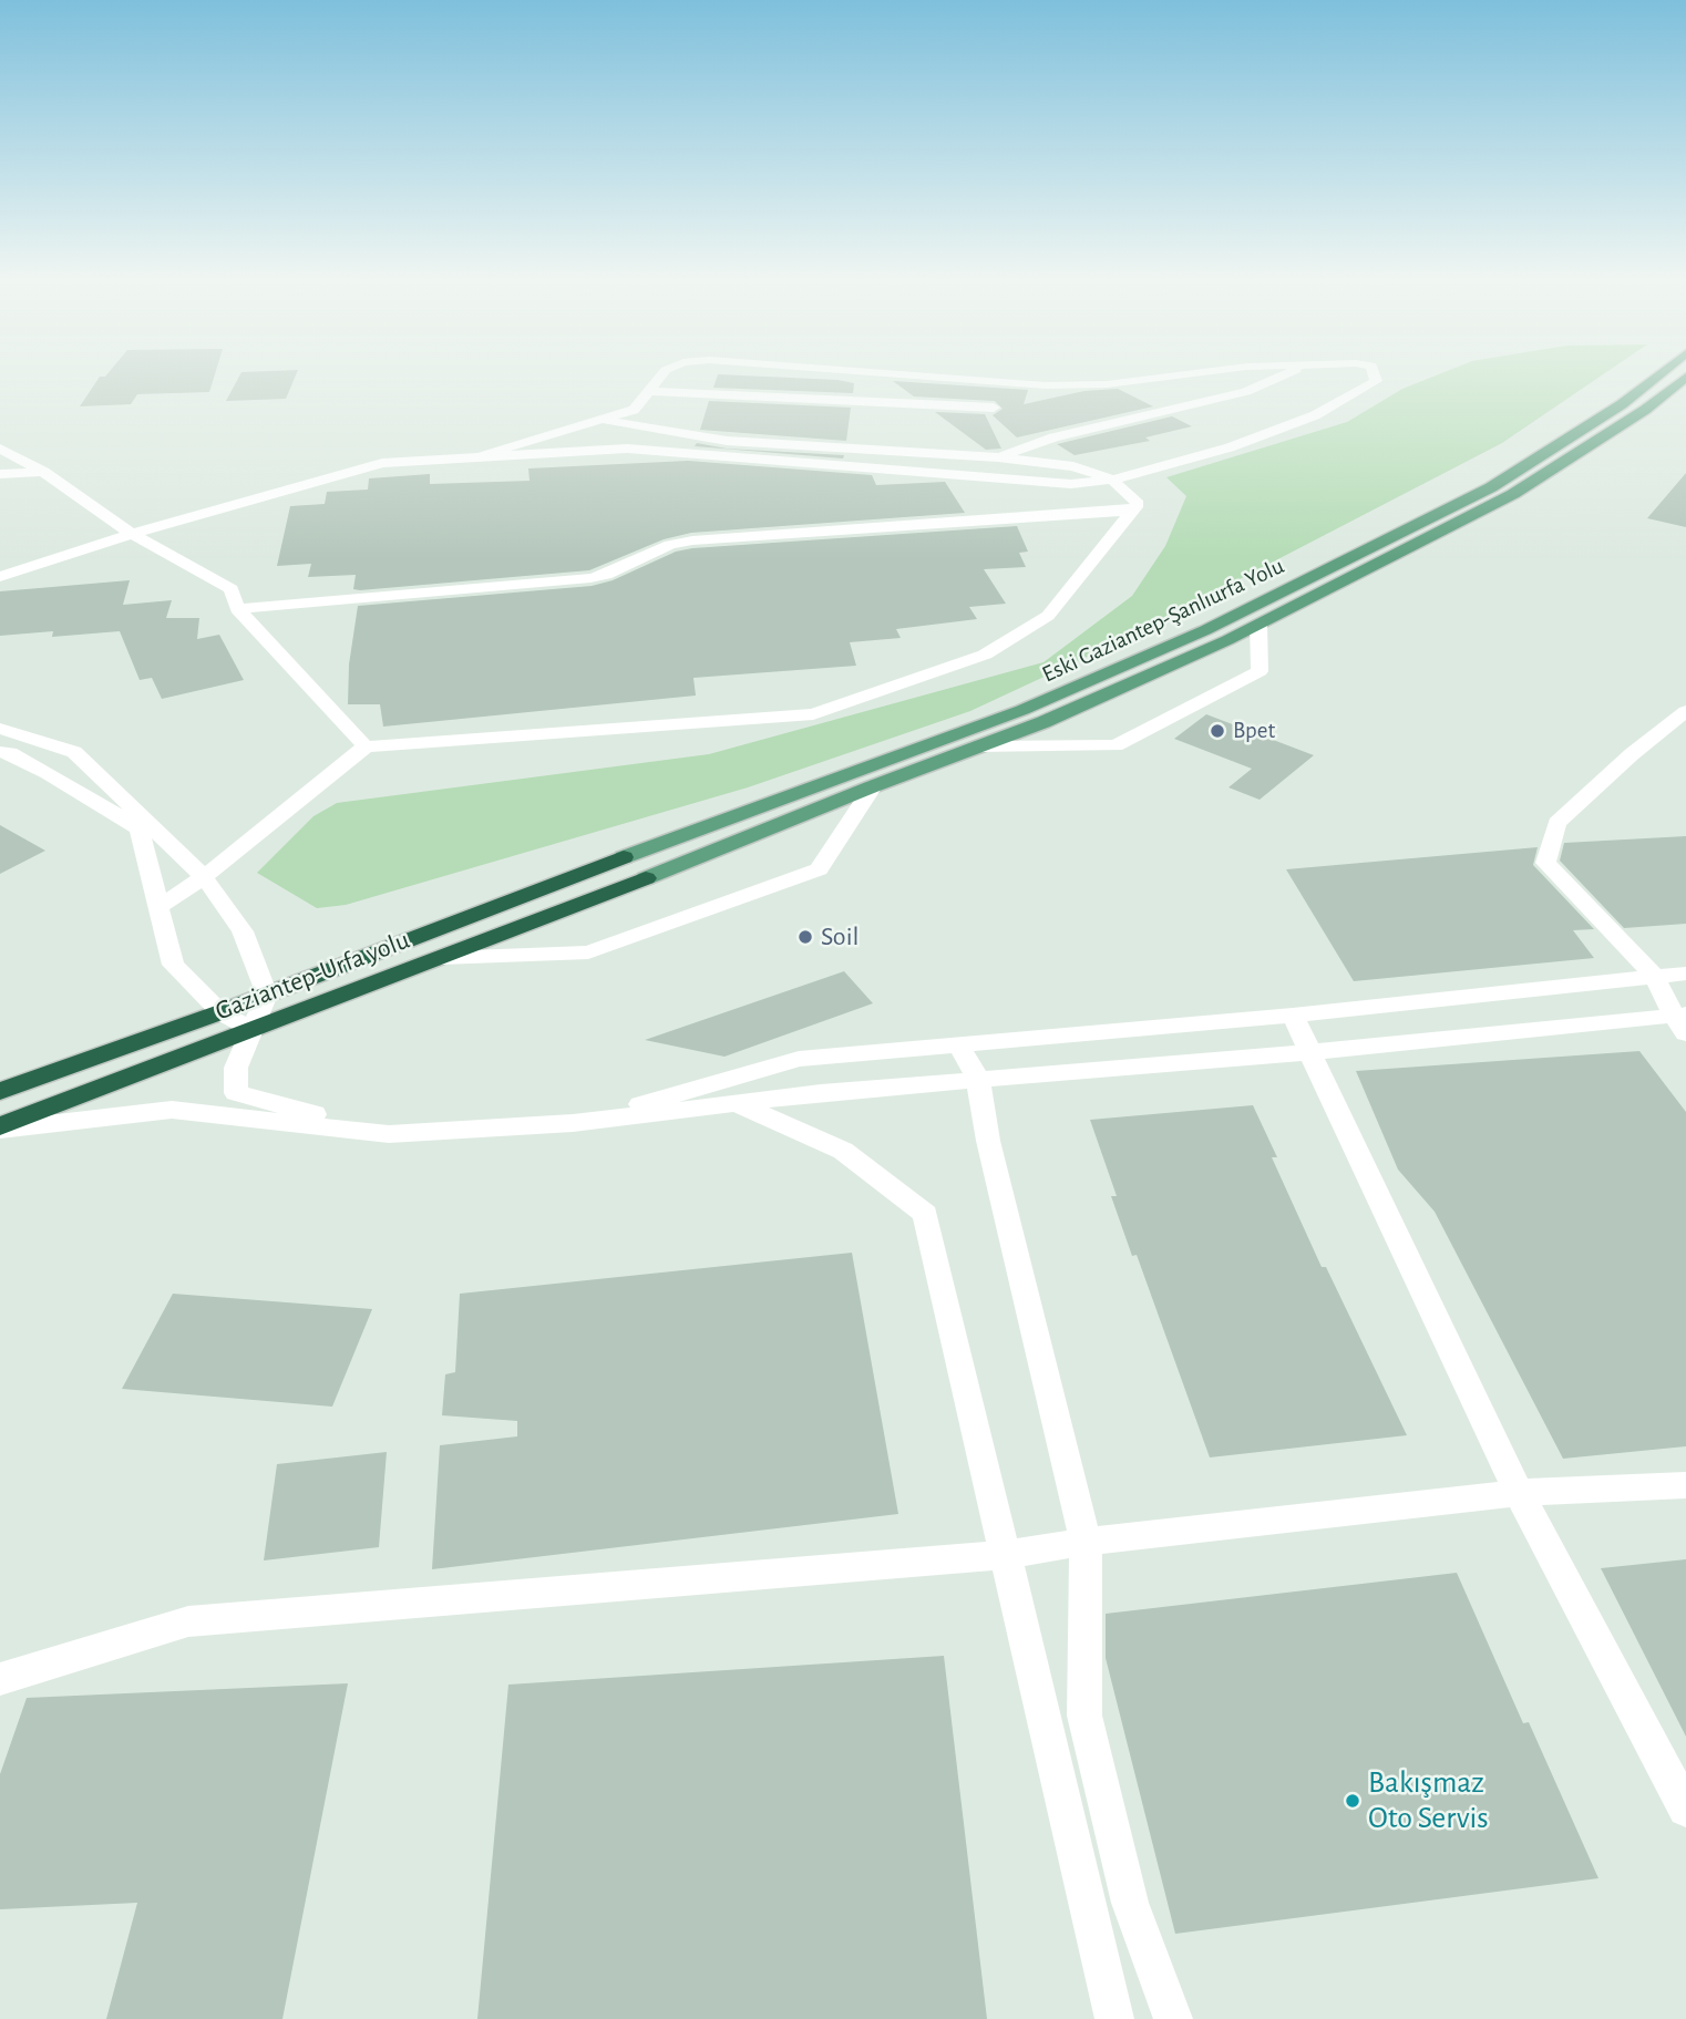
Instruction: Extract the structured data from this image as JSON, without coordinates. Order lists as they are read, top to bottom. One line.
{"streets":{"highway":["Gaziantep-Urfa yolu"],"main road":["Eski Gaziantep-Şanlıurfa Yolu"]},"crossings":[["Eski Gaziantep-Şanlıurfa Yolu","Gaziantep-Urfa yolu"]],"places":["Bpet","Soil","Bakışmaz Oto Servis"]}
